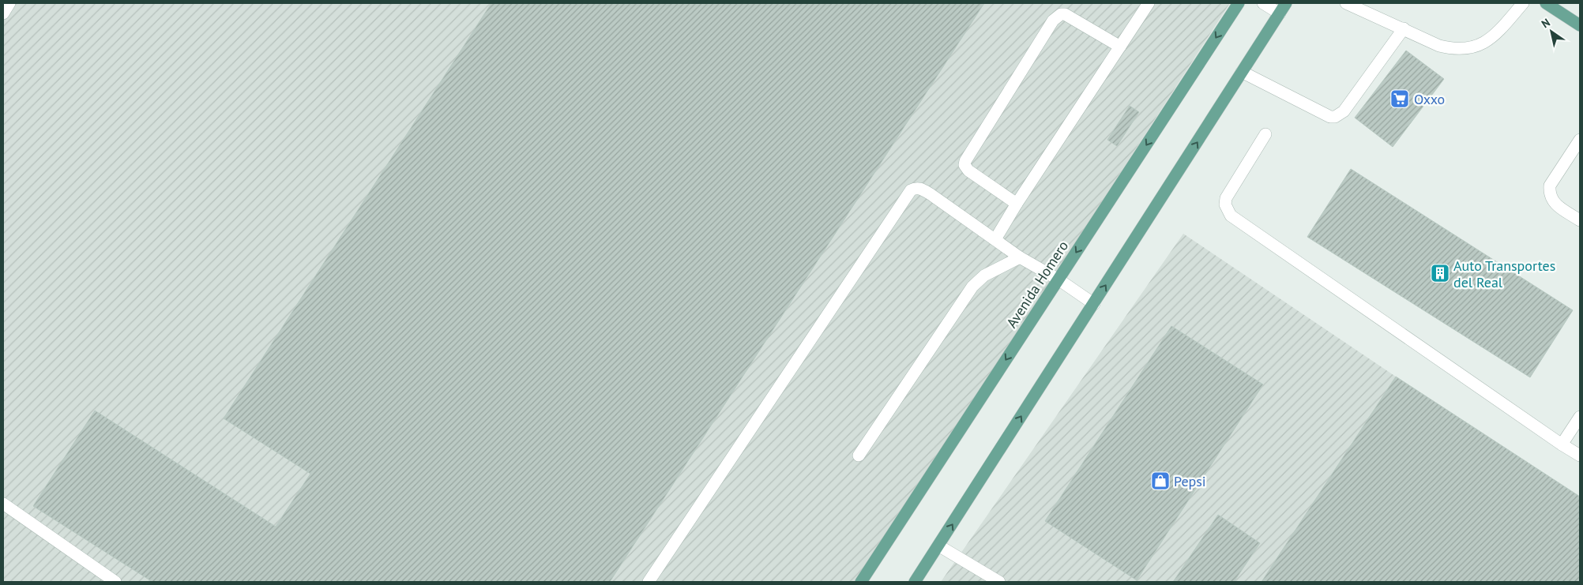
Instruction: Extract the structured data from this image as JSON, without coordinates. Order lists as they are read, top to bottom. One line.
{"streets":{"main road":["Avenida Homero"]},"places":{"supermarket":["Oxxo"],"building":["Auto Transportes del Real"],"shop":["Pepsi"]},"north":"top left"}
